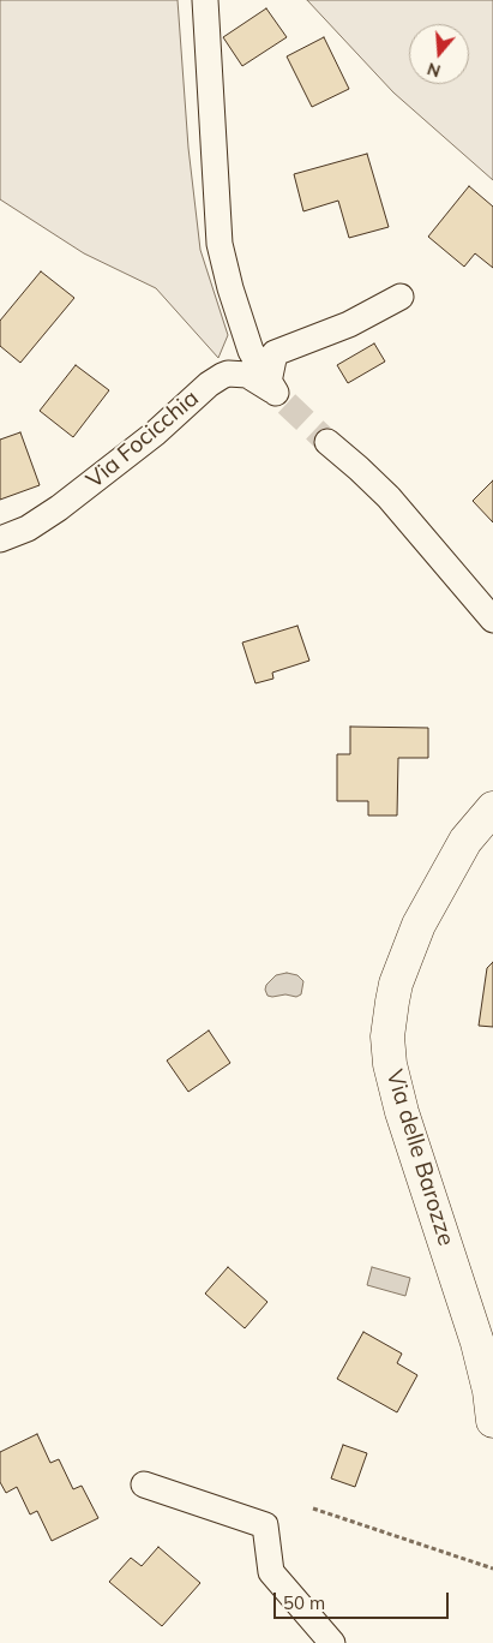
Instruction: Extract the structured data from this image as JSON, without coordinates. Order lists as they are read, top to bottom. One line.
{"streets":{"main road":["Via delle Barozze"],"street":["Via Focicchia"]},"scale_bar":"50 m","north":"bottom"}
